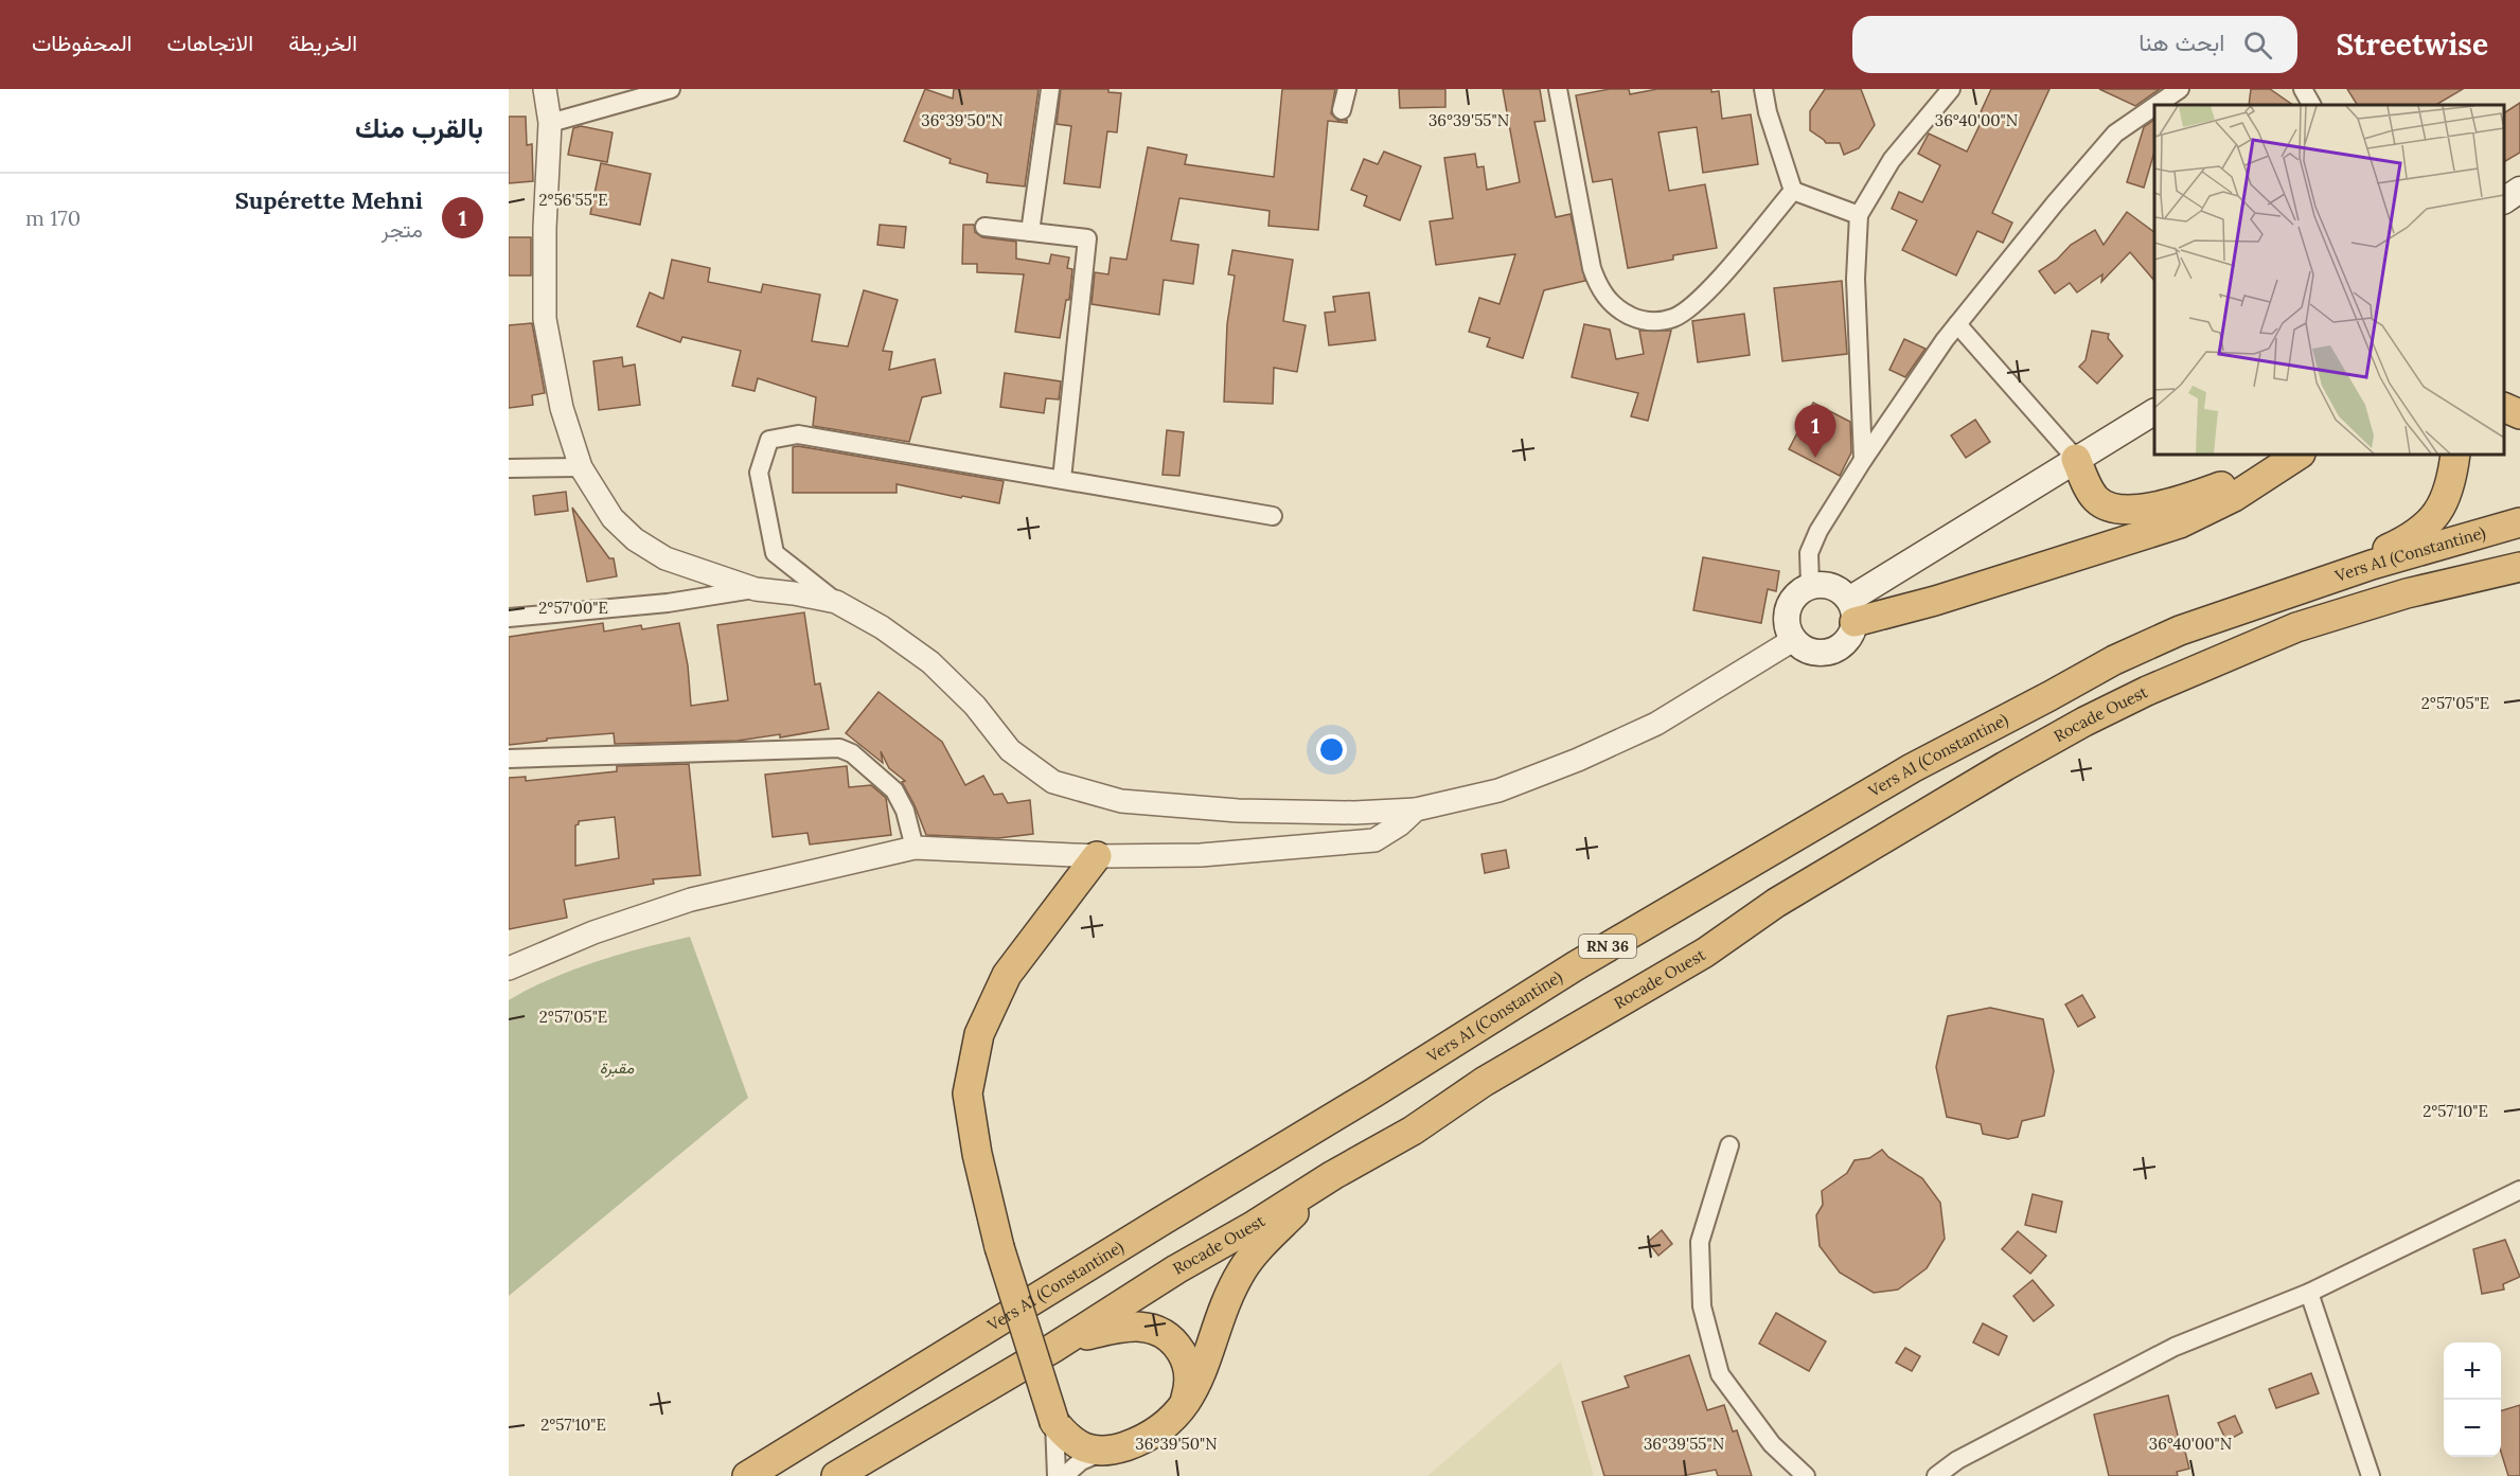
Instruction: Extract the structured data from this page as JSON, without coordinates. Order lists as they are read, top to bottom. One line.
{"streets":{"highway":["Vers A1 (Constantine)","Rocade Ouest","RN 36"]},"parks":["مقبرة"],"page":{"header":"Streetwise","search":"ابحث هنا","nav":["الخريطة","الاتجاهات","المحفوظات"],"heading":"بالقرب منك","list":[{"mark":"1","name":"Supérette Mehni","note":"متجر","value":"170 m"}],"pins":"1","map_buttons":["+","−"]},"coordinates":["36°39'50\"N","36°39'55\"N","36°40'00\"N","2°56'55\"E","2°57'00\"E","2°57'05\"E","2°57'10\"E"]}
